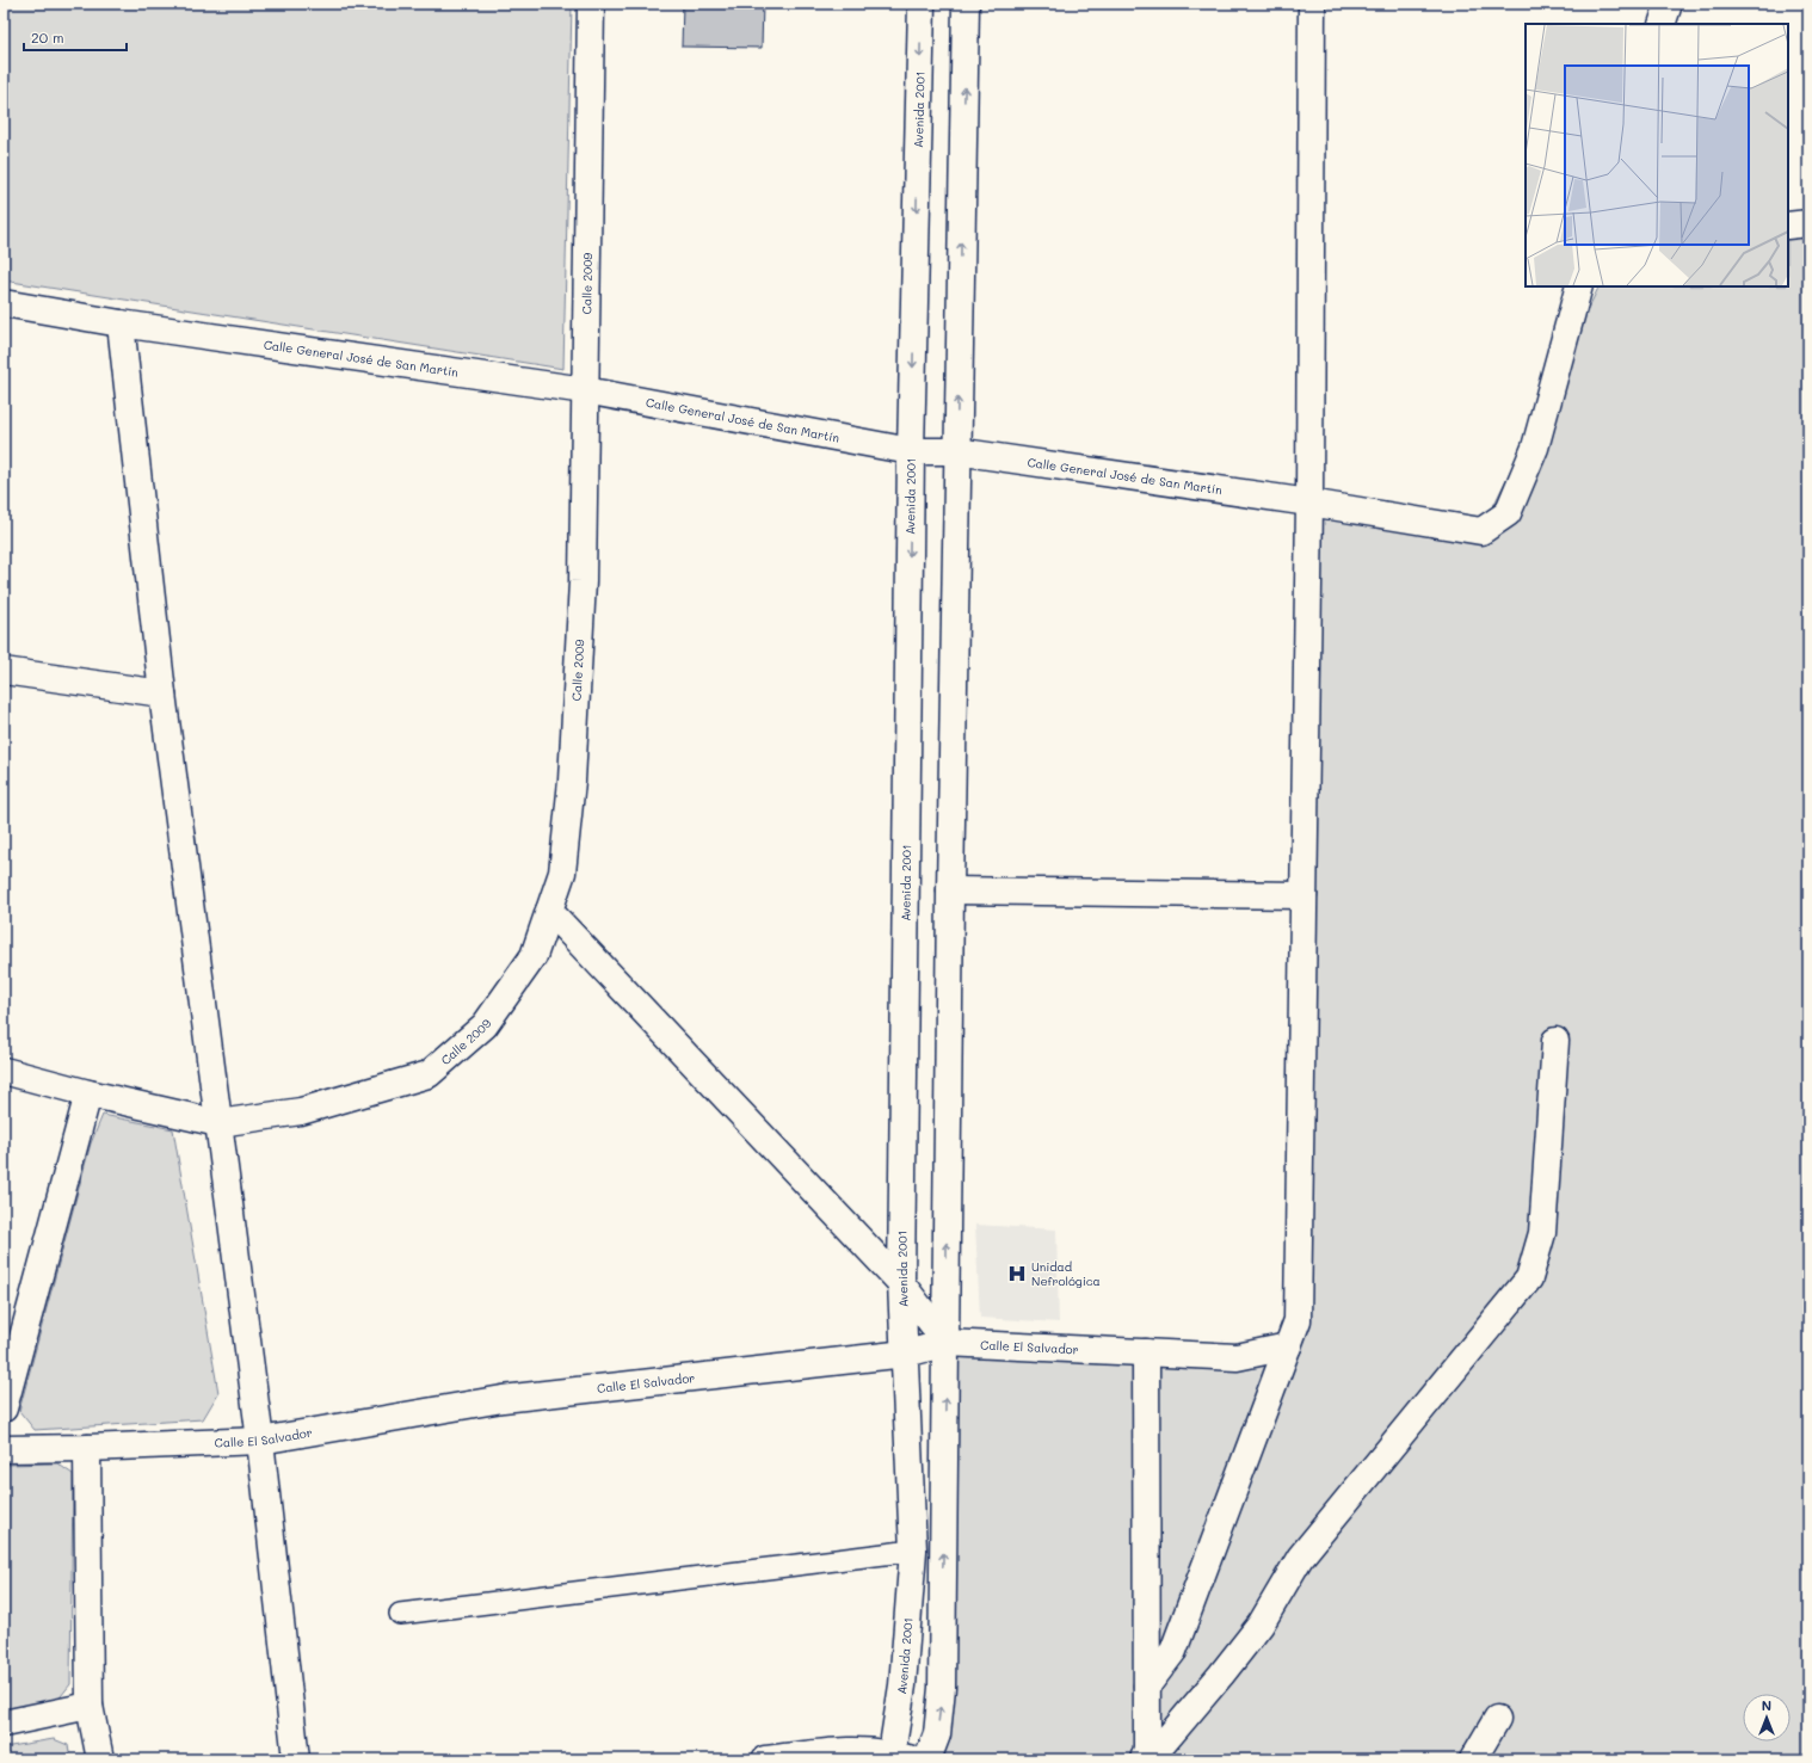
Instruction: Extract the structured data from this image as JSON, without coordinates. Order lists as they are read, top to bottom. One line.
{"streets":{"street":["Avenida 2001","Calle 2009","Calle General José de San Martín","Calle El Salvador"]},"crossings":[["Avenida 2001","Calle General José de San Martín"],["Avenida 2001","Calle El Salvador"],["Calle 2009","Calle General José de San Martín"]],"places":{"hospital":["Unidad Nefrológica"]},"scale_bar":"20 m","north":"top"}
